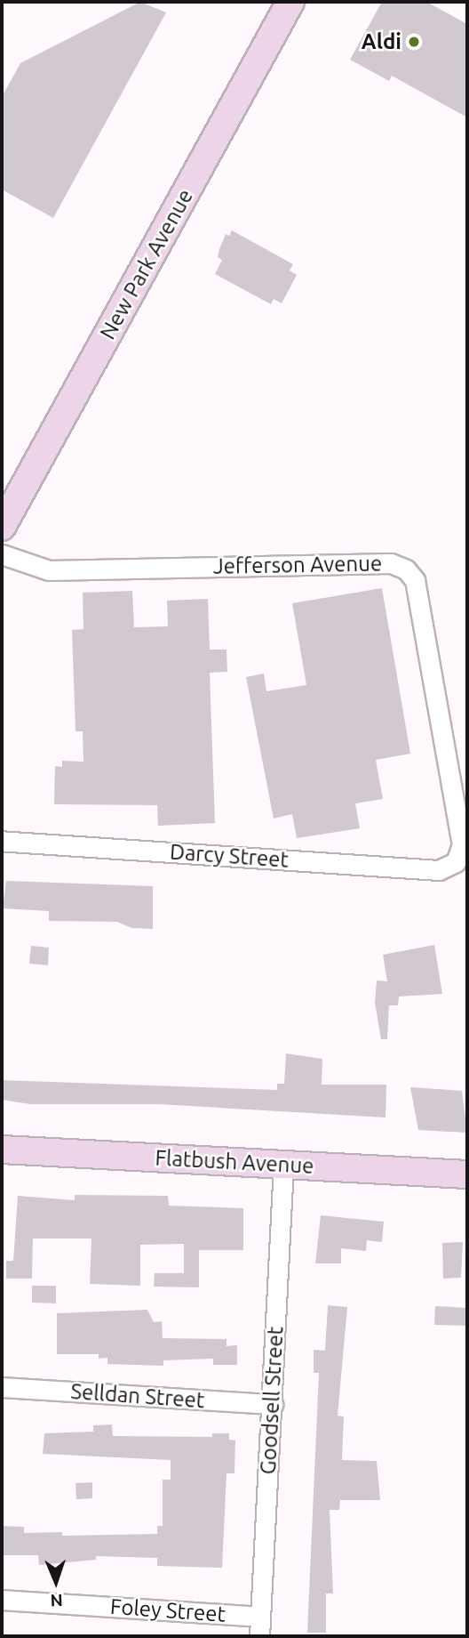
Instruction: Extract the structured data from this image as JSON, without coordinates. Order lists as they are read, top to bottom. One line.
{"streets":{"main road":["New Park Avenue","Flatbush Avenue"],"street":["Jefferson Avenue","Darcy Street","Selldan Street","Goodsell Street","Foley Street"]},"crossings":[["Jefferson Avenue","Darcy Street"],["Flatbush Avenue","Goodsell Street"],["Selldan Street","Goodsell Street"],["Goodsell Street","Foley Street"]],"places":["Aldi"],"north":"bottom"}
